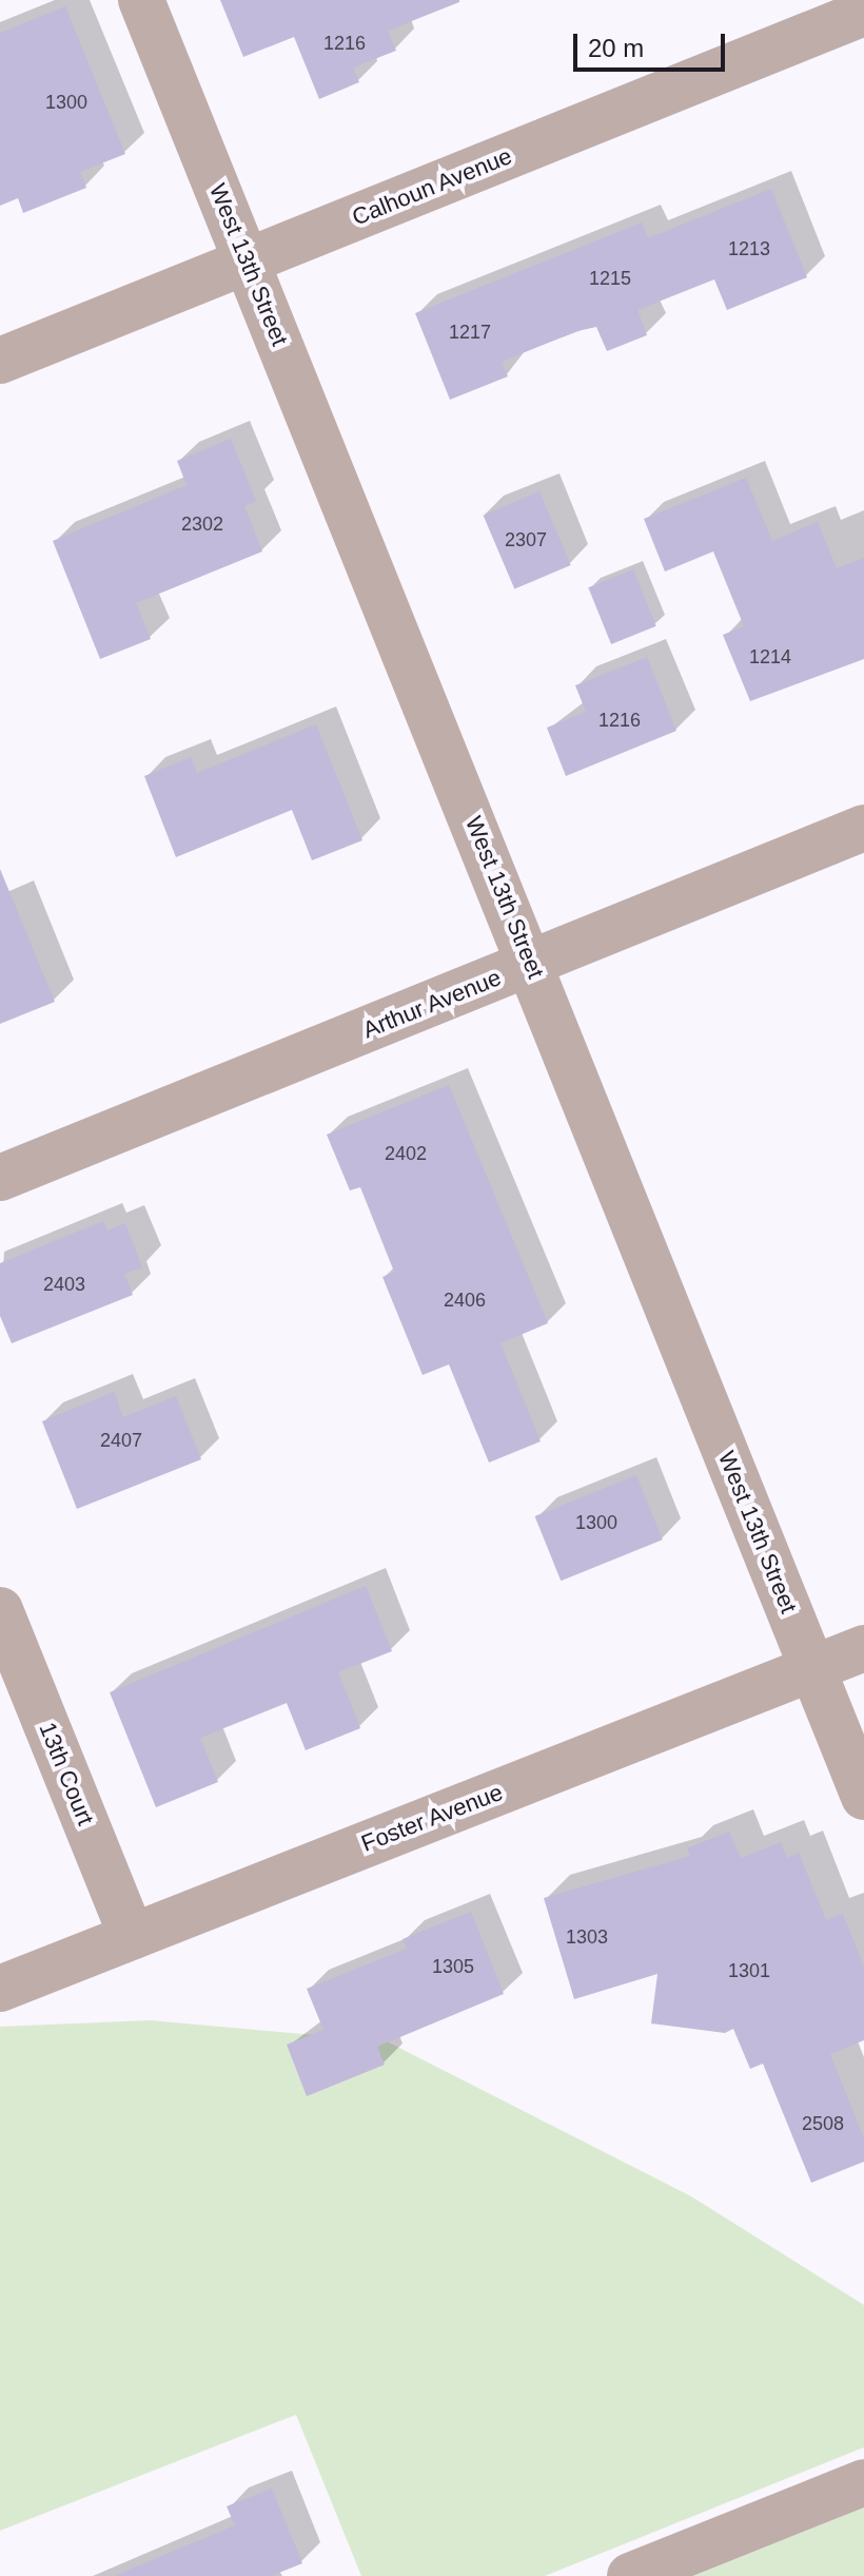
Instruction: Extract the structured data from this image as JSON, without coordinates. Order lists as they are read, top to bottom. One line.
{"streets":{"street":["Calhoun Avenue","West 13th Street","Arthur Avenue","13th Court","Foster Avenue"]},"crossings":[["Calhoun Avenue","West 13th Street"],["West 13th Street","Arthur Avenue"],["West 13th Street","Foster Avenue"],["13th Court","Foster Avenue"]],"house_numbers":["1216","1300","1213","1215","1217","2302","2307","1214","1216","2402","2403","2406","2407","1300","1303","1305","1301","2508"],"scale_bar":"20 m"}
